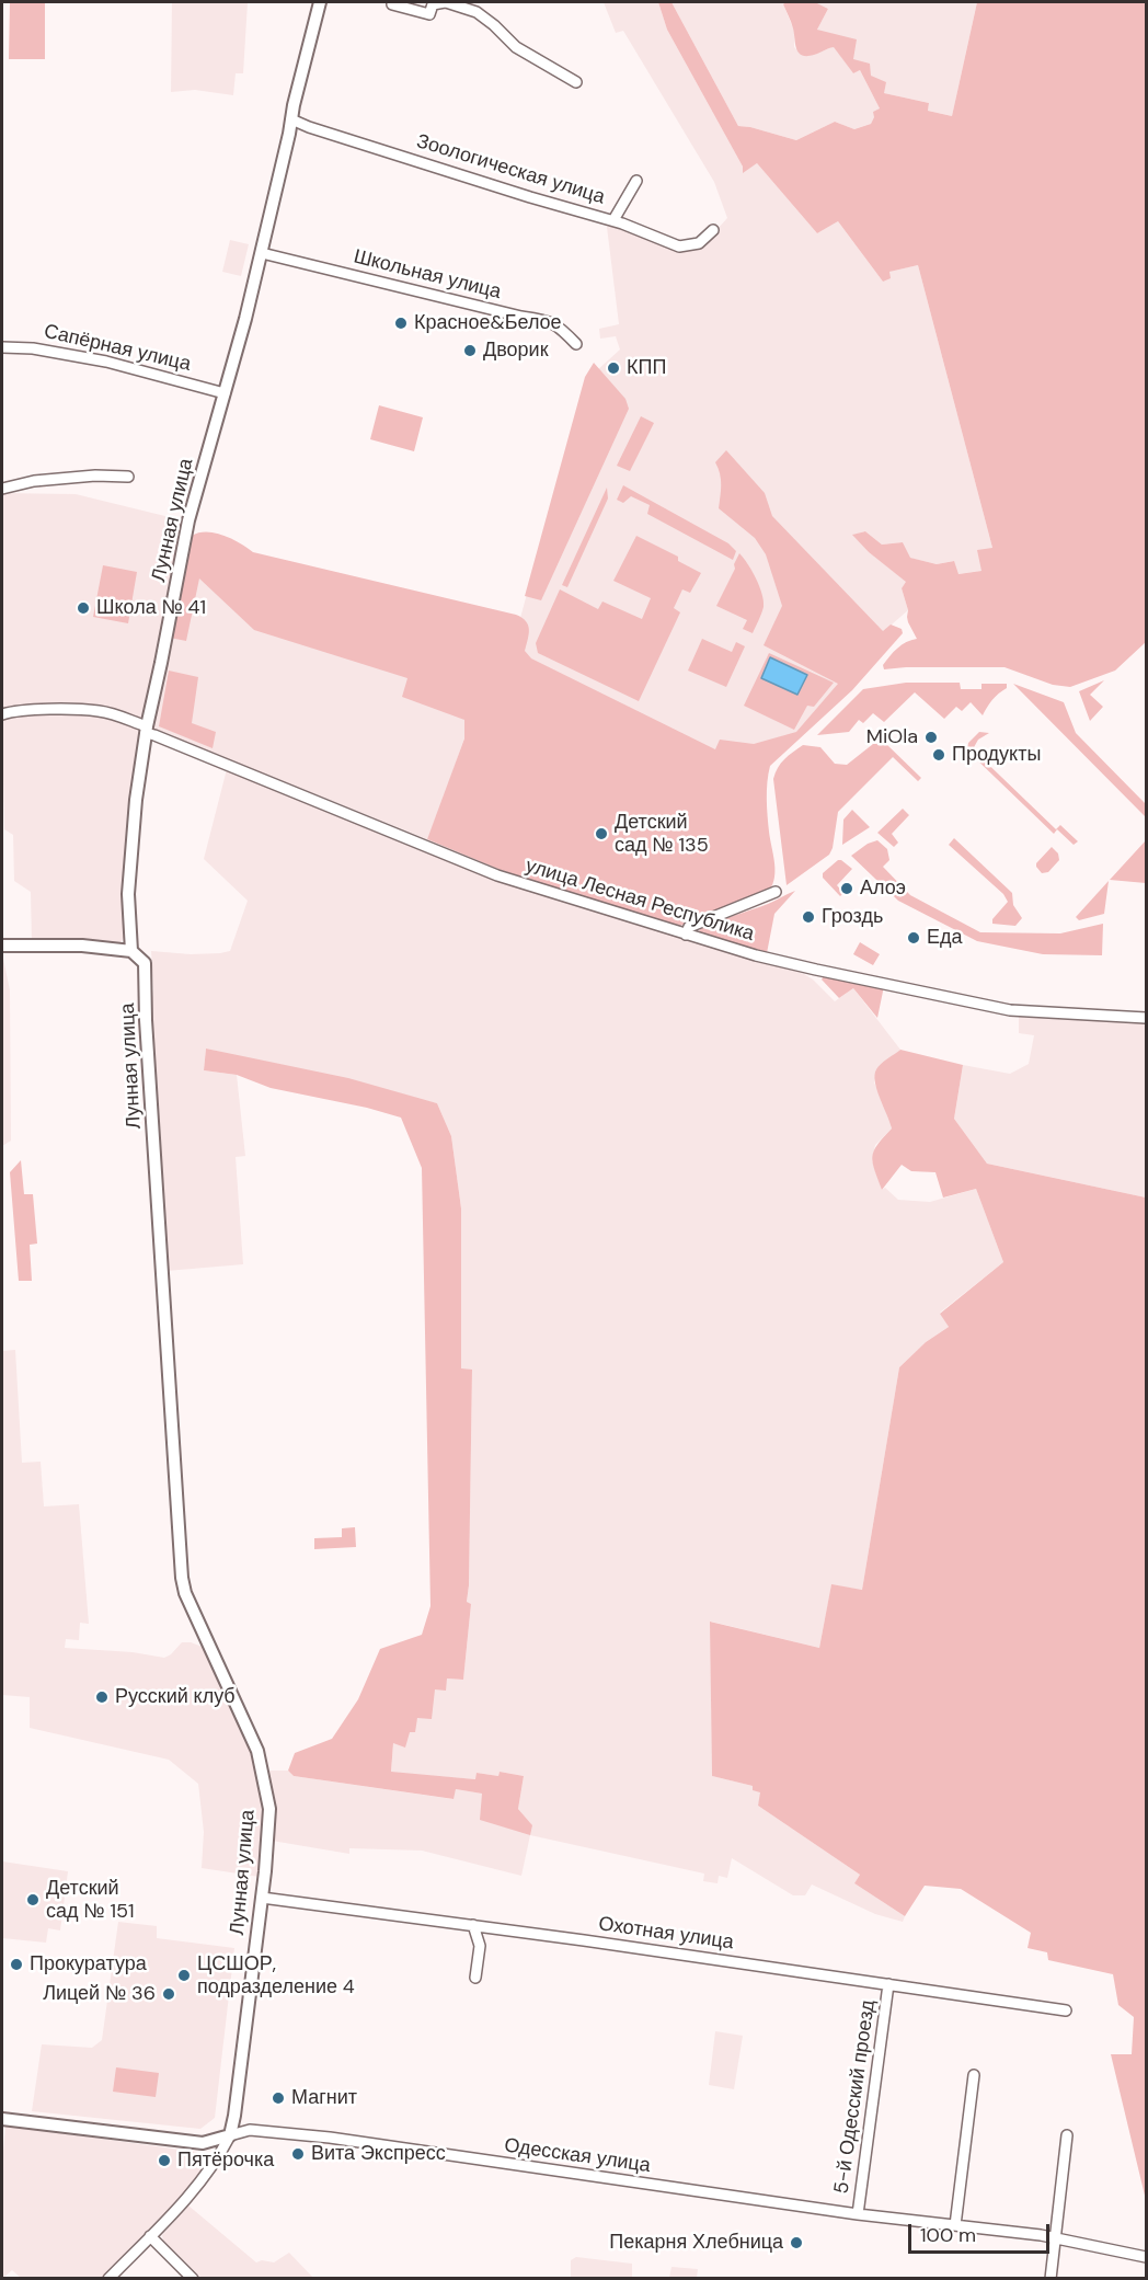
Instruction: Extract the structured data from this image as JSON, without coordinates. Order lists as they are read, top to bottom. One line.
{"streets":{"street":["Зоологическая улица","Школьная улица","Сапёрная улица","Лунная улица","улица Лесная Республика","Охотная улица","5-й Одесский проезд","Одесская улица"]},"crossings":[["Зоологическая улица","Лунная улица"],["Школьная улица","Лунная улица"],["Сапёрная улица","Лунная улица"],["Лунная улица","улица Лесная Республика"],["Лунная улица","Охотная улица"],["Лунная улица","Одесская улица"],["Охотная улица","5-й Одесский проезд"],["5-й Одесский проезд","Одесская улица"]],"places":["Красное&Белое","Дворик","КПП","Школа № 41","MiOla","Продукты","Детский сад № 135","Алоэ","Гроздь","Еда","Русский клуб","Детский сад № 151","Прокуратура","ЦСШОР, подразделение 4","Лицей № 36","Магнит","Вита Экспресс","Пятёрочка","Пекарня Хлебница"],"scale_bar":"100 m"}
